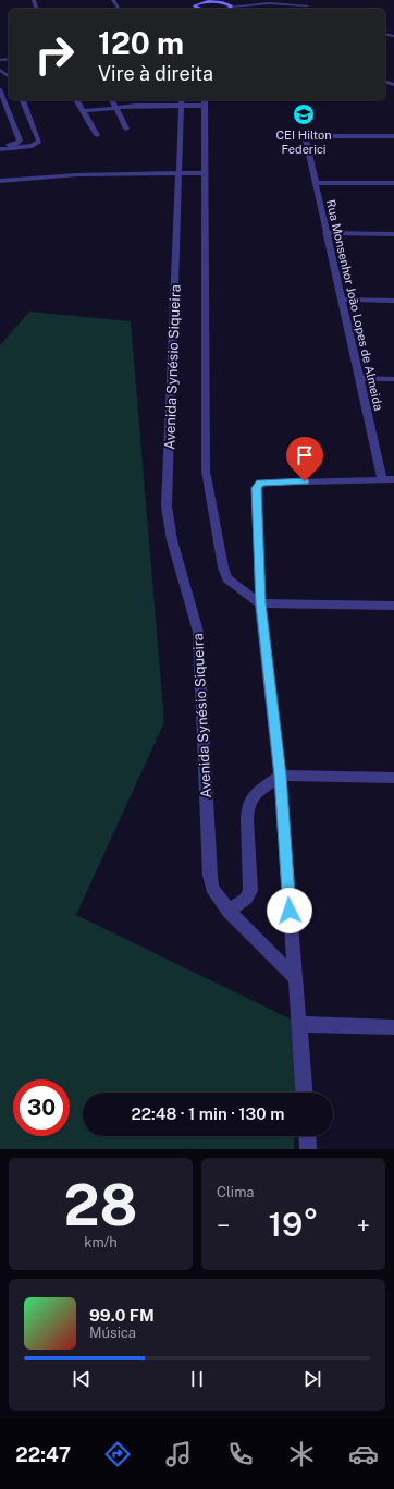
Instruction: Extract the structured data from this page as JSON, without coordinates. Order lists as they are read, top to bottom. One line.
{"streets":{"street":["Rua Monsenhor João Lopes de Almeida","Avenida Synésio Siqueira"]},"places":{"school or university":["CEI Hilton Federici"]},"page":{"turn":["120 m","Vire à direita"],"limit":"30","trip":"22:48 · 1 min · 130 m","tile":[["28","km/h"],"Clima"],"heat":["−","19°","+"],"song":["99.0 FM","Música"],"tabs":"22:47"}}
